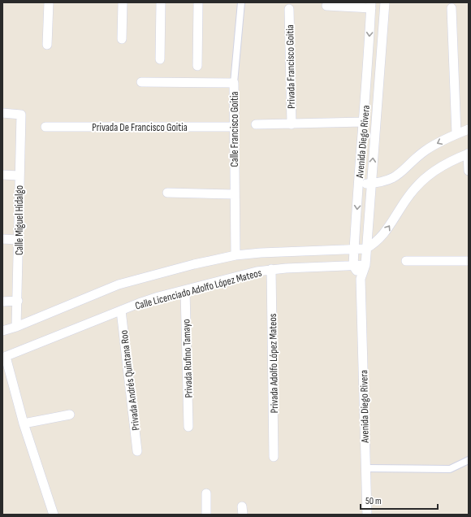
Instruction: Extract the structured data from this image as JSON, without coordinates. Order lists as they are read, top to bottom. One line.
{"streets":{"street":["Privada Francisco Goitia","Privada De Francisco Goitia","Calle Francisco Goitia","Avenida Diego Rivera","Calle Miguel Hidalgo","Calle Licenciado Adolfo López Mateos","Privada Rufino Tamayo","Privada Adolfo López Mateos","Privada Andrés Quintana Roo"]},"crossings":[["Privada De Francisco Goitia","Calle Francisco Goitia"],["Calle Francisco Goitia","Calle Licenciado Adolfo López Mateos"],["Avenida Diego Rivera","Calle Licenciado Adolfo López Mateos"],["Calle Miguel Hidalgo","Calle Licenciado Adolfo López Mateos"],["Calle Licenciado Adolfo López Mateos","Privada Rufino Tamayo"],["Calle Licenciado Adolfo López Mateos","Privada Adolfo López Mateos"],["Calle Licenciado Adolfo López Mateos","Privada Andrés Quintana Roo"]],"scale_bar":"50 m"}
